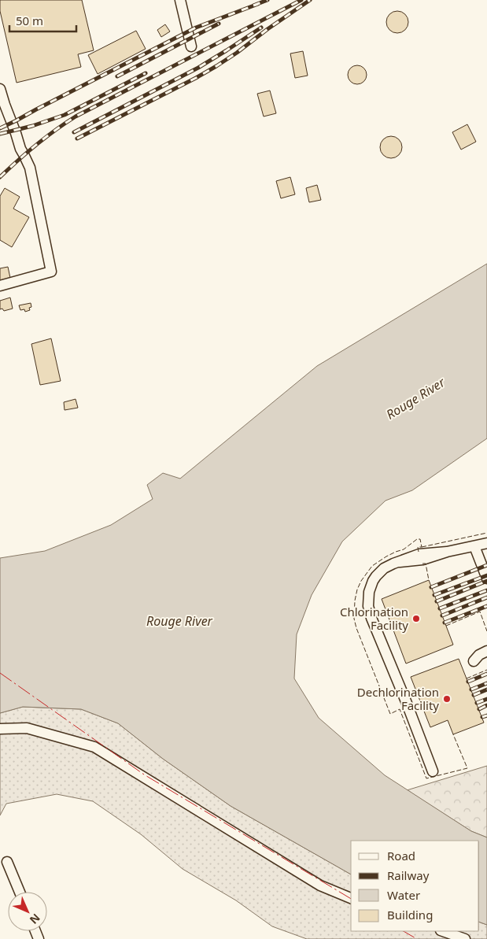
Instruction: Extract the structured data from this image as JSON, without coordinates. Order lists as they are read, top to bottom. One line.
{"water":["Rouge River"],"places":["Chlorination Facility","Dechlorination Facility"],"legend":["Road","Railway","Water","Building"],"scale_bar":"50 m","north":"bottom right"}
